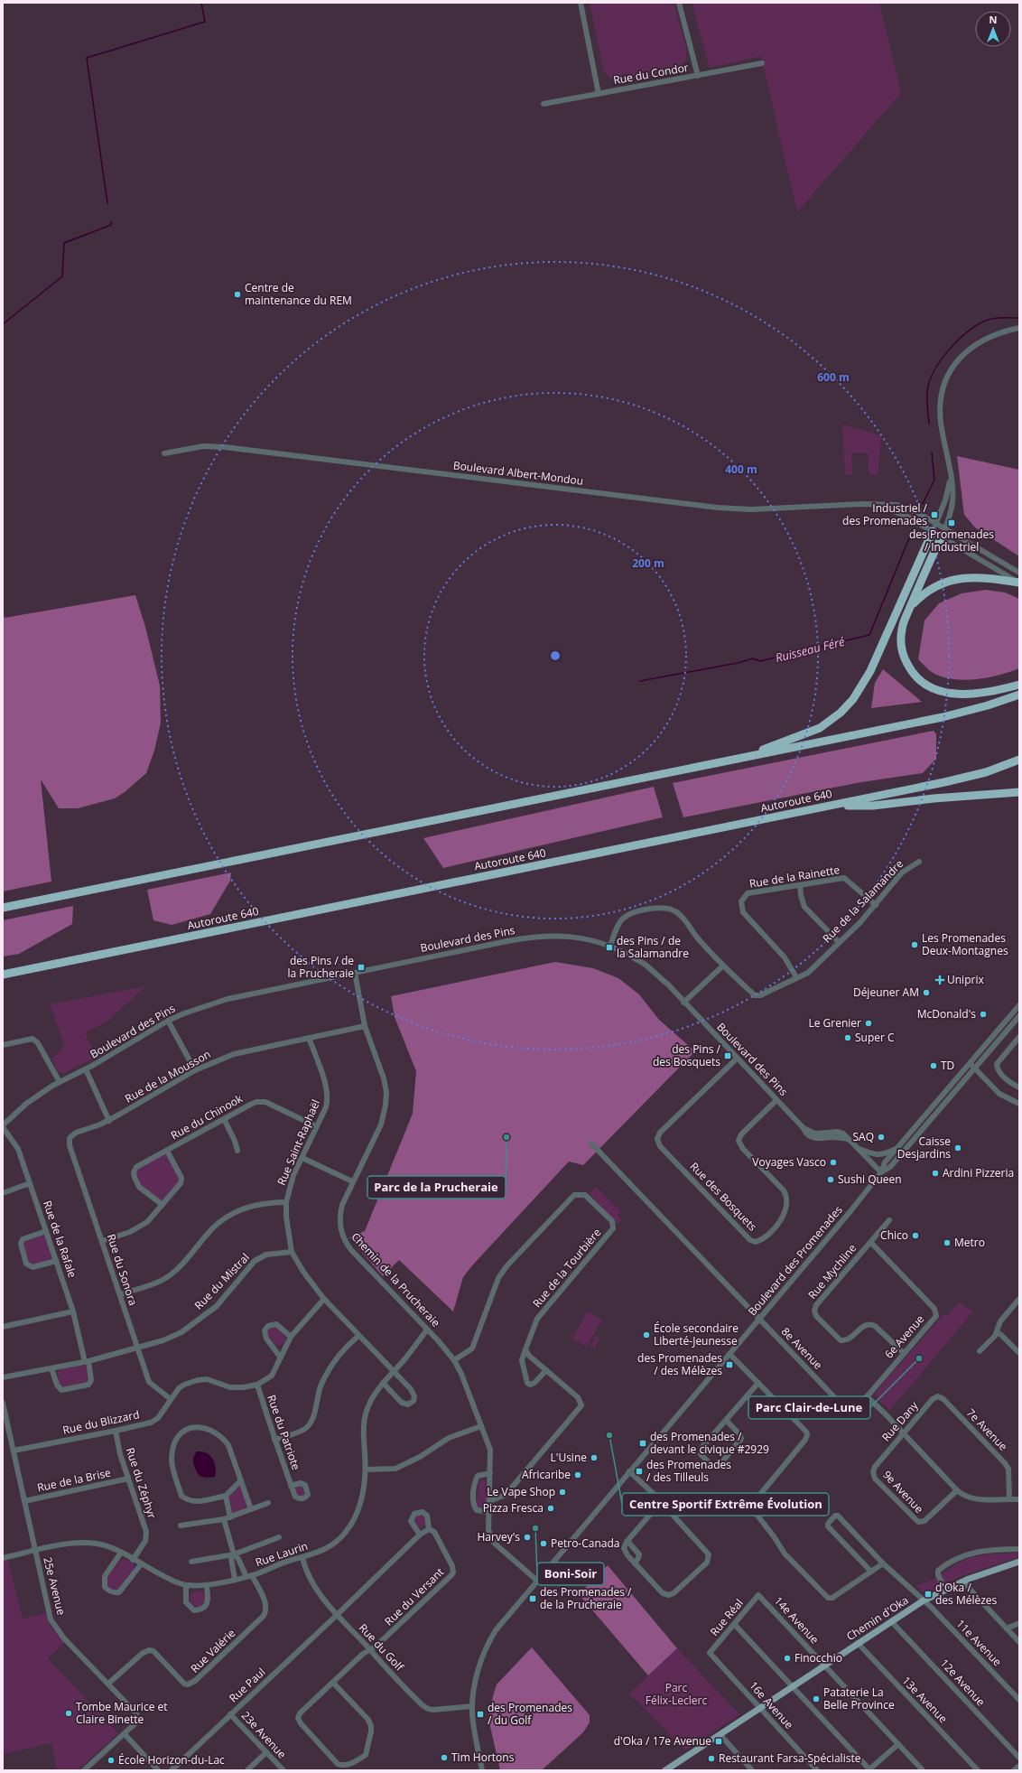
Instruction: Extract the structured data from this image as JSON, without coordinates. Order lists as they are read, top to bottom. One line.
{"streets":{"highway":["Autoroute 640"],"main road":["Chemin d'Oka"],"street":["Rue du Condor","Boulevard Albert-Mondou","Rue de la Rainette","Rue de la Salamandre","Boulevard des Pins","Rue de la Mousson","Rue du Chinook","Rue Saint-Raphaël","Rue des Bosquets","Rue de la Rafale","Boulevard des Promenades","Rue de la Tourbière","Rue du Sonora","Rue Mychline","Chemin de la Prucheraie","Rue du Mistral","6e Avenue","8e Avenue","Rue Dany","Rue du Blizzard","7e Avenue","Rue du Patriote","Rue de la Brise","Rue du Zéphyr","9e Avenue","Rue Laurin","25e Avenue","Rue du Versant","Rue Réal","14e Avenue","11e Avenue","Rue du Golf","Rue Valérie","12e Avenue","Rue Paul","13e Avenue","16e Avenue","23e Avenue"]},"crossings":[["Rue de la Rainette","Rue de la Salamandre"],["Rue de la Salamandre","Boulevard des Pins"],["Boulevard des Pins","Rue des Bosquets"],["Boulevard des Pins","Rue de la Rafale"],["Boulevard des Pins","Chemin de la Prucheraie"],["Rue de la Mousson","Rue Saint-Raphaël"],["Rue de la Mousson","Rue du Sonora"],["Rue de la Mousson","Chemin de la Prucheraie"],["Rue du Chinook","Rue Saint-Raphaël"],["Rue du Chinook","Rue du Sonora"],["Rue Saint-Raphaël","Rue du Mistral"],["Rue Saint-Raphaël","Rue du Blizzard"],["Rue Saint-Raphaël","Rue Laurin"],["Rue de la Rafale","Rue du Mistral"],["Boulevard des Promenades","Chemin de la Prucheraie"],["Boulevard des Promenades","8e Avenue"],["Boulevard des Promenades","Rue du Golf"],["Rue de la Tourbière","Chemin de la Prucheraie"],["Rue du Sonora","Rue du Mistral"],["Rue du Sonora","Rue du Blizzard"],["Rue Mychline","6e Avenue"],["Chemin de la Prucheraie","Rue Laurin"],["6e Avenue","8e Avenue"],["Rue Dany","7e Avenue"],["Rue Dany","9e Avenue"],["Rue du Blizzard","Rue du Patriote"],["Rue du Blizzard","Rue du Zéphyr"],["Rue du Blizzard","25e Avenue"],["Rue de la Brise","Rue du Zéphyr"],["Rue de la Brise","25e Avenue"],["Rue du Zéphyr","Rue Laurin"],["Rue Laurin","25e Avenue"],["Rue Laurin","Rue du Golf"],["Rue Laurin","Rue Valérie"],["25e Avenue","Rue Valérie"],["Rue du Versant","Rue du Golf"],["Rue Réal","14e Avenue"],["Rue Réal","16e Avenue"],["Chemin d'Oka","14e Avenue"],["Chemin d'Oka","11e Avenue"],["Chemin d'Oka","12e Avenue"],["Chemin d'Oka","13e Avenue"],["Chemin d'Oka","16e Avenue"],["Rue du Golf","Rue Paul"],["Rue Paul","23e Avenue"]],"water":["Ruisseau Féré"],"parks":["Parc Félix-Leclerc"],"places":{"other":["Centre de maintenance du REM","Les Promenades Deux-Montagnes","Déjeuner AM","McDonald's","Le Grenier","Super C","TD","Parc de la Prucheraie","SAQ","Caisse Desjardins","Voyages Vasco","Ardini Pizzeria","Sushi Queen","Chico","Metro","École secondaire Liberté-Jeunesse","Parc Clair-de-Lune","Centre Sportif Extrême Évolution","L'Usine","Africaribe","Le Vape Shop","Pizza Fresca","Boni-Soir","Harvey's","Petro-Canada","Finocchio","Pataterie La Belle Province","Tombe Maurice et Claire Binette","Tim Hortons","Restaurant Farsa-Spécialiste","École Horizon-du-Lac"],"transit":["Industriel / des Promenades","des Promenades / Industriel","des Pins / de la Salamandre","des Pins / de la Prucheraie","des Pins / des Bosquets","des Promenades / des Mélèzes","des Promenades / devant le civique #2929","des Promenades / des Tilleuls","d'Oka / des Mélèzes","des Promenades / de la Prucheraie","des Promenades / du Golf","d'Oka / 17e Avenue"],"health":["Uniprix"]},"north":"top","rings":["600 m","400 m","200 m"]}
